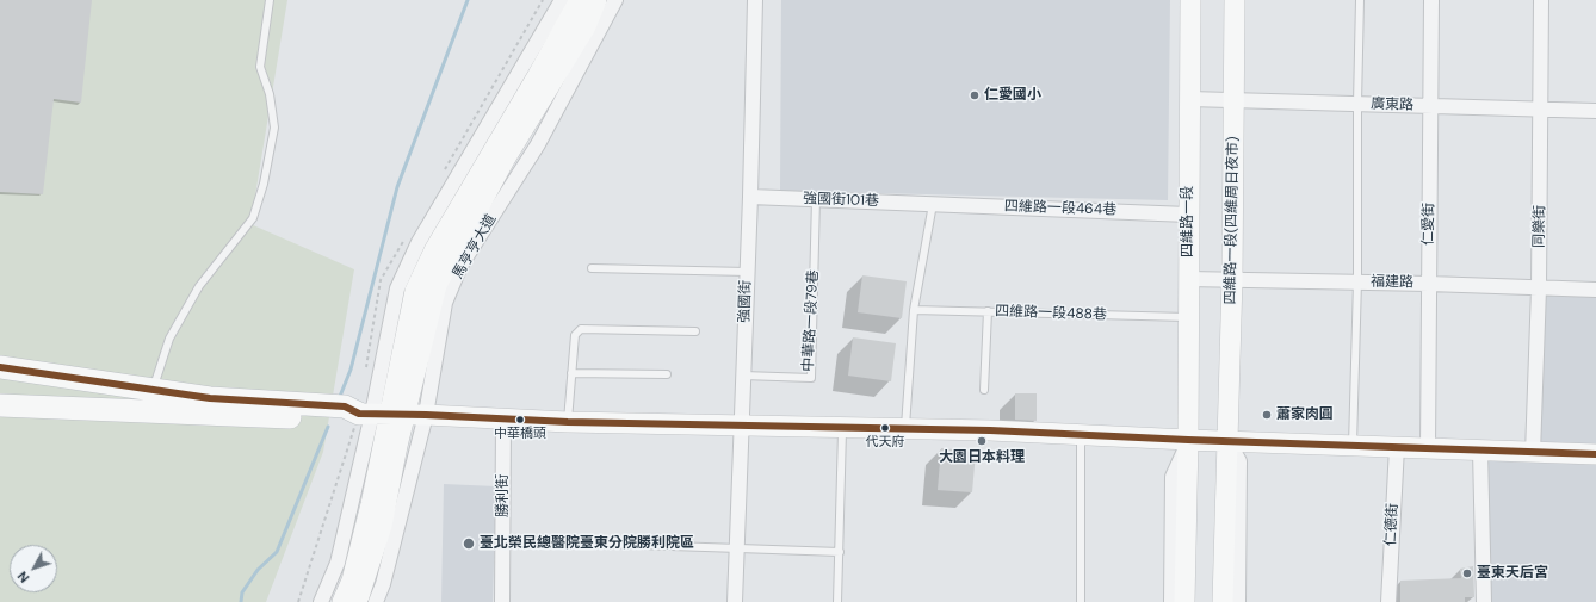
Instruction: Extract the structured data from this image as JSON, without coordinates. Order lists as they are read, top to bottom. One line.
{"streets":{"street":["廣東路","強國街101巷","四維路一段464巷","四維路一段(四維周日夜市)","四維路一段","仁愛街","同樂街","馬亨亨大道","福建路","強國街","勝利街","仁德街"],"lane":["四維路一段488巷","中華路一段79巷"]},"crossings":[["廣東路","四維路一段(四維周日夜市)"],["廣東路","四維路一段"],["廣東路","仁愛街"],["廣東路","同樂街"],["強國街101巷","四維路一段464巷"],["強國街101巷","強國街"],["強國街101巷","中華路一段79巷"],["四維路一段464巷","四維路一段"],["四維路一段(四維周日夜市)","福建路"],["四維路一段","福建路"],["四維路一段","四維路一段488巷"],["仁愛街","福建路"],["同樂街","福建路"],["強國街","中華路一段79巷"]],"places":["仁愛國小","蕭家肉圓","中華橋頭","代天府","大園日本料理","臺北榮民總醫院臺東分院勝利院區","臺東天后宮"],"north":"bottom left"}
